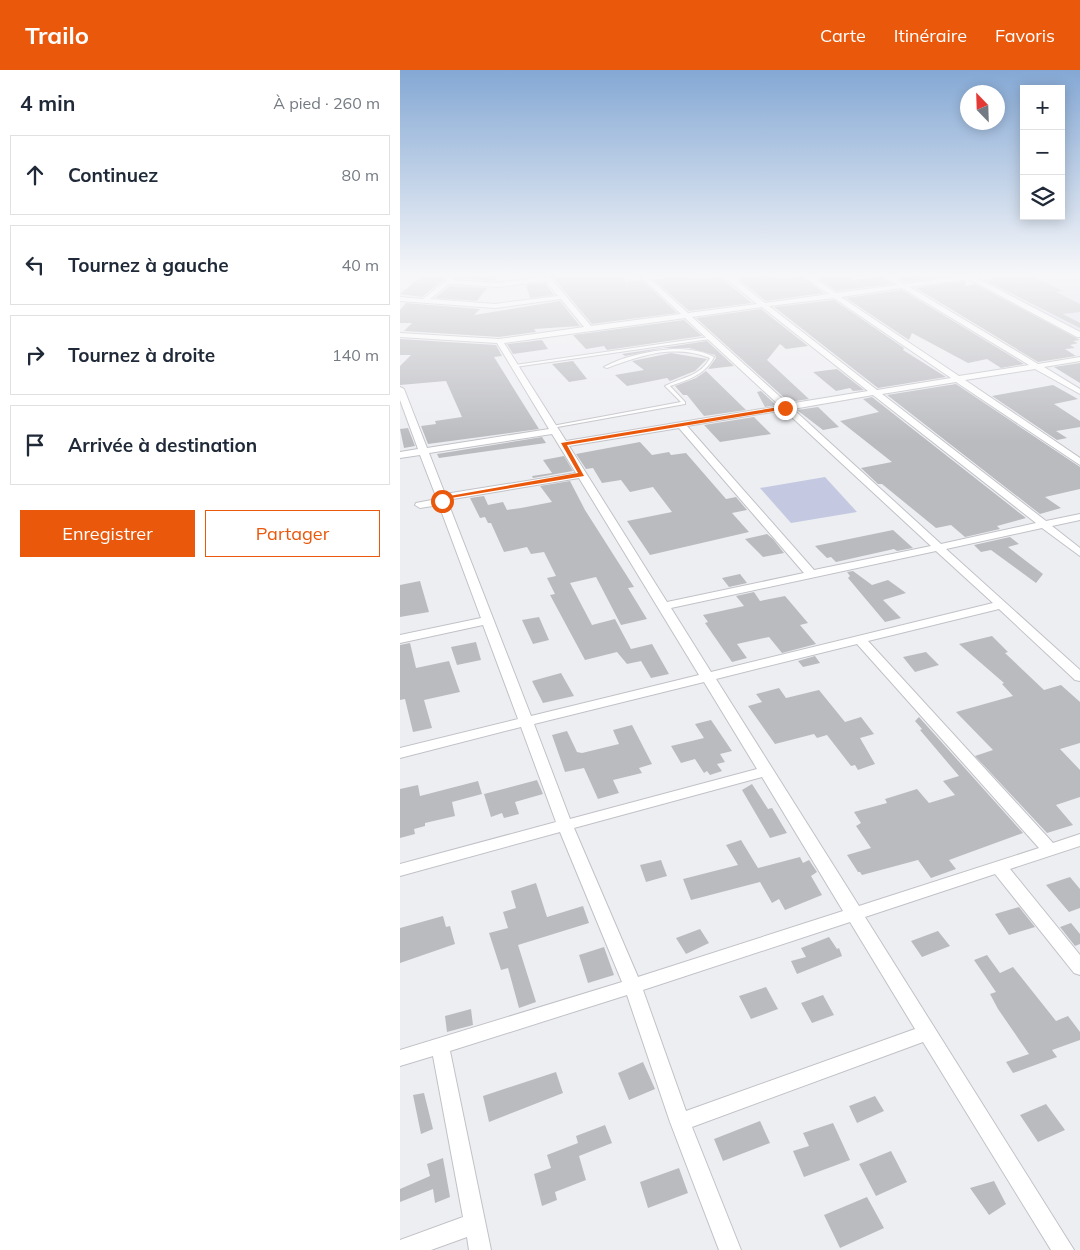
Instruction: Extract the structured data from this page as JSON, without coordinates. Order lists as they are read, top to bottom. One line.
{"north":"top left","page":{"header":"Trailo","nav":["Carte","Itinéraire","Favoris"],"heading":["4 min","À pied · 260 m"],"map_buttons":["+","−"],"list":[["Continuez","80 m"],["Tournez à gauche","40 m"],["Tournez à droite","140 m"],"Arrivée à destination"],"buttons":["Enregistrer","Partager"]}}
